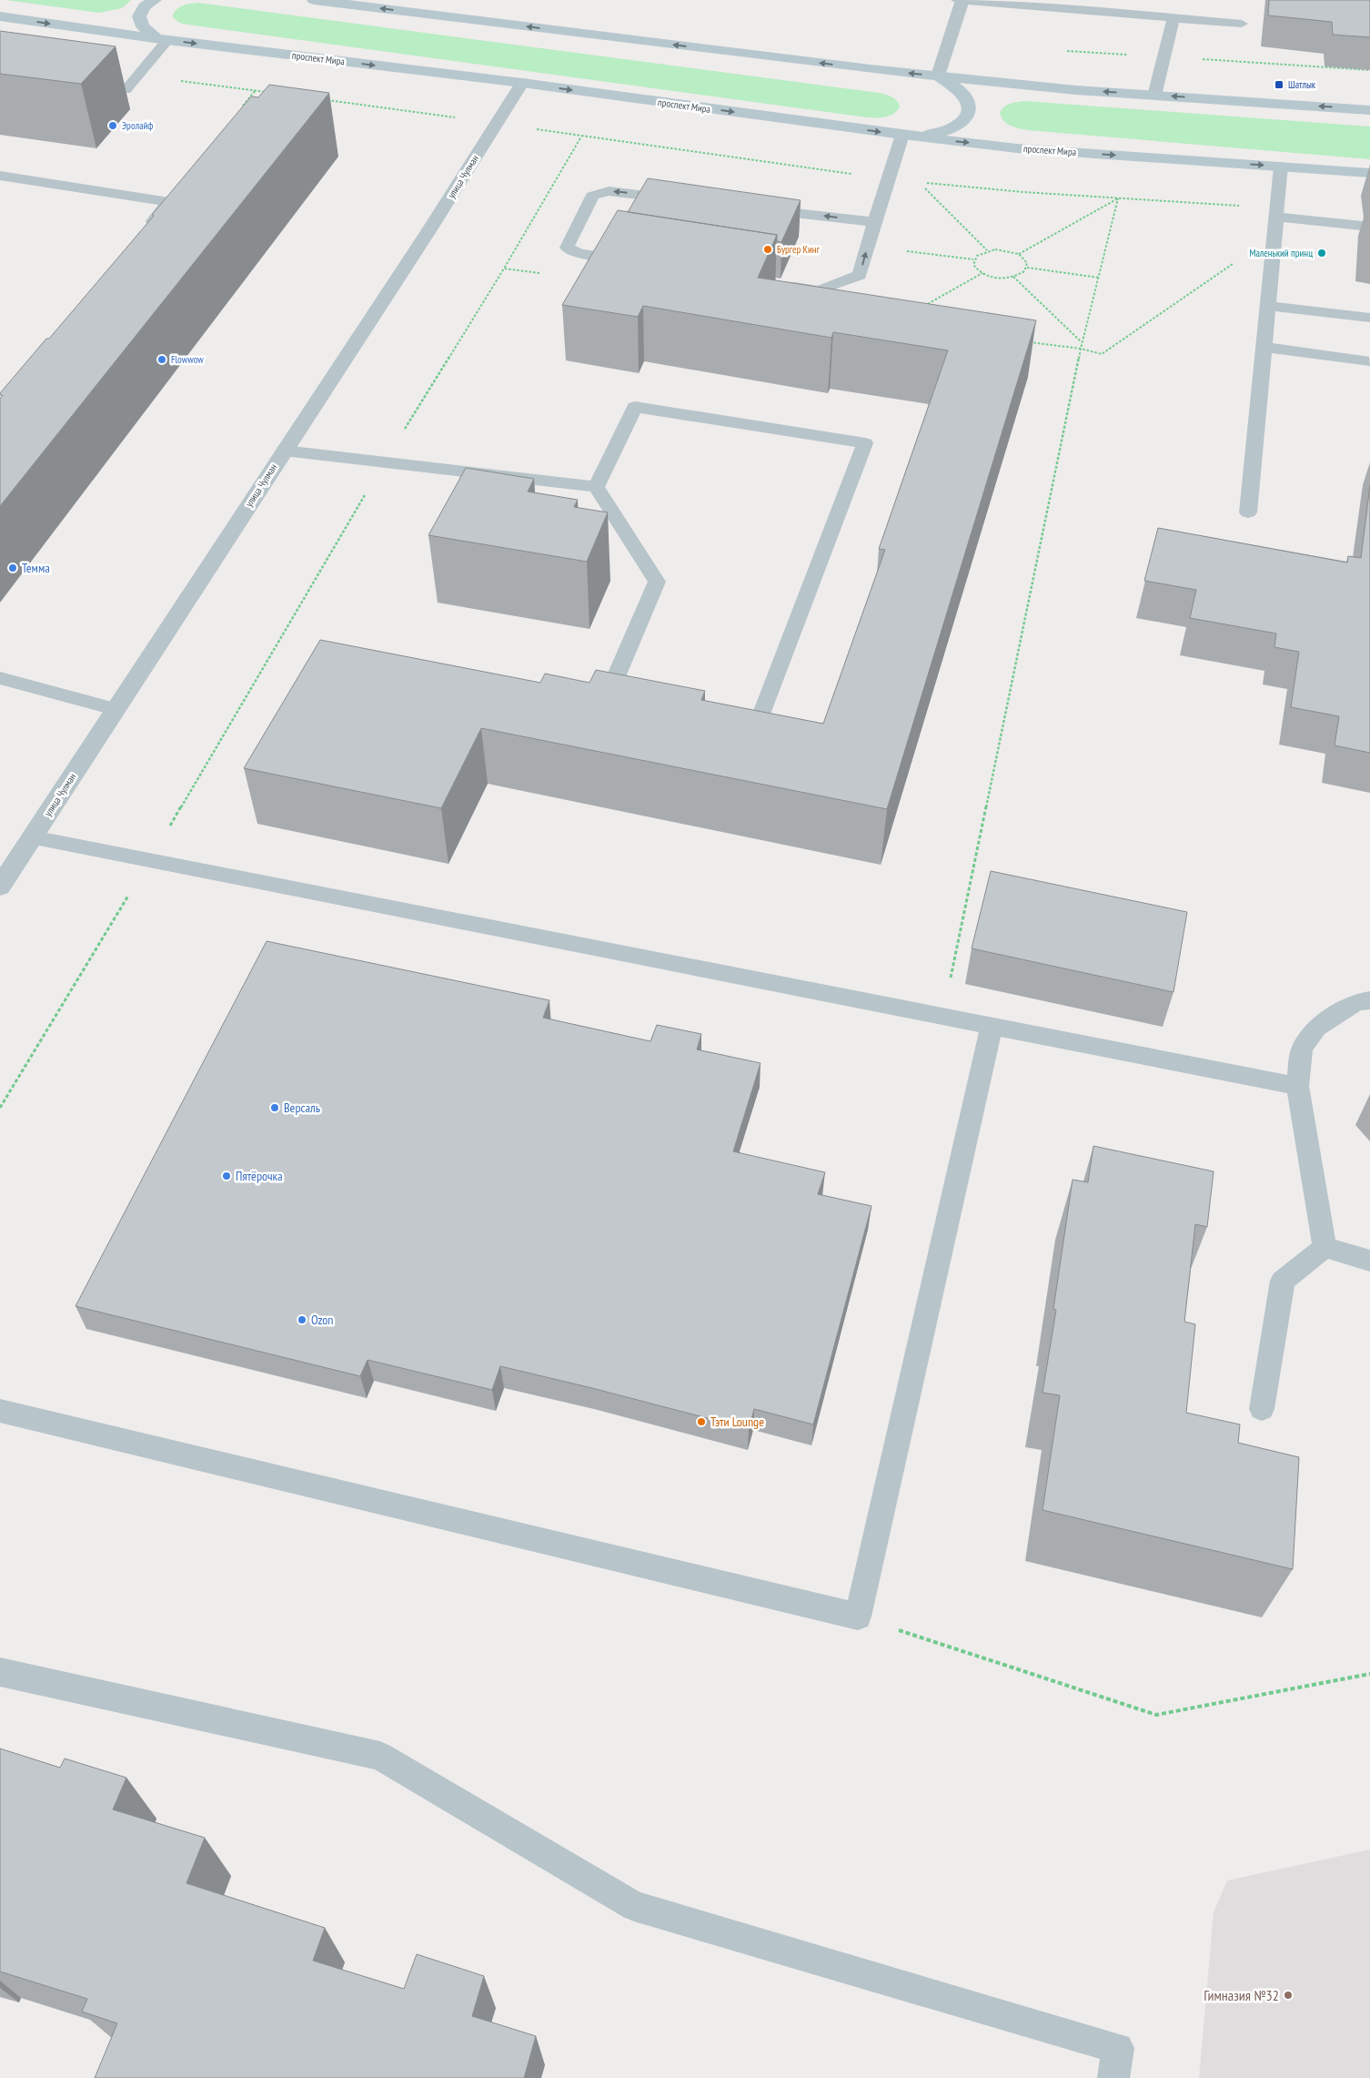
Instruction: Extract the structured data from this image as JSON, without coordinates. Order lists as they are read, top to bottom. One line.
{"streets":{"main road":["проспект Мира"],"street":["улица Чулман"]},"crossings":[["проспект Мира","улица Чулман"]],"places":{"transit":["Шатлык"],"other":["Эролайф","Бургер Кинг","Маленький принц","Flowwow","Темма","Версаль","Пятёрочка","Ozon","Тэти Lounge","Гимназия №32"]}}
